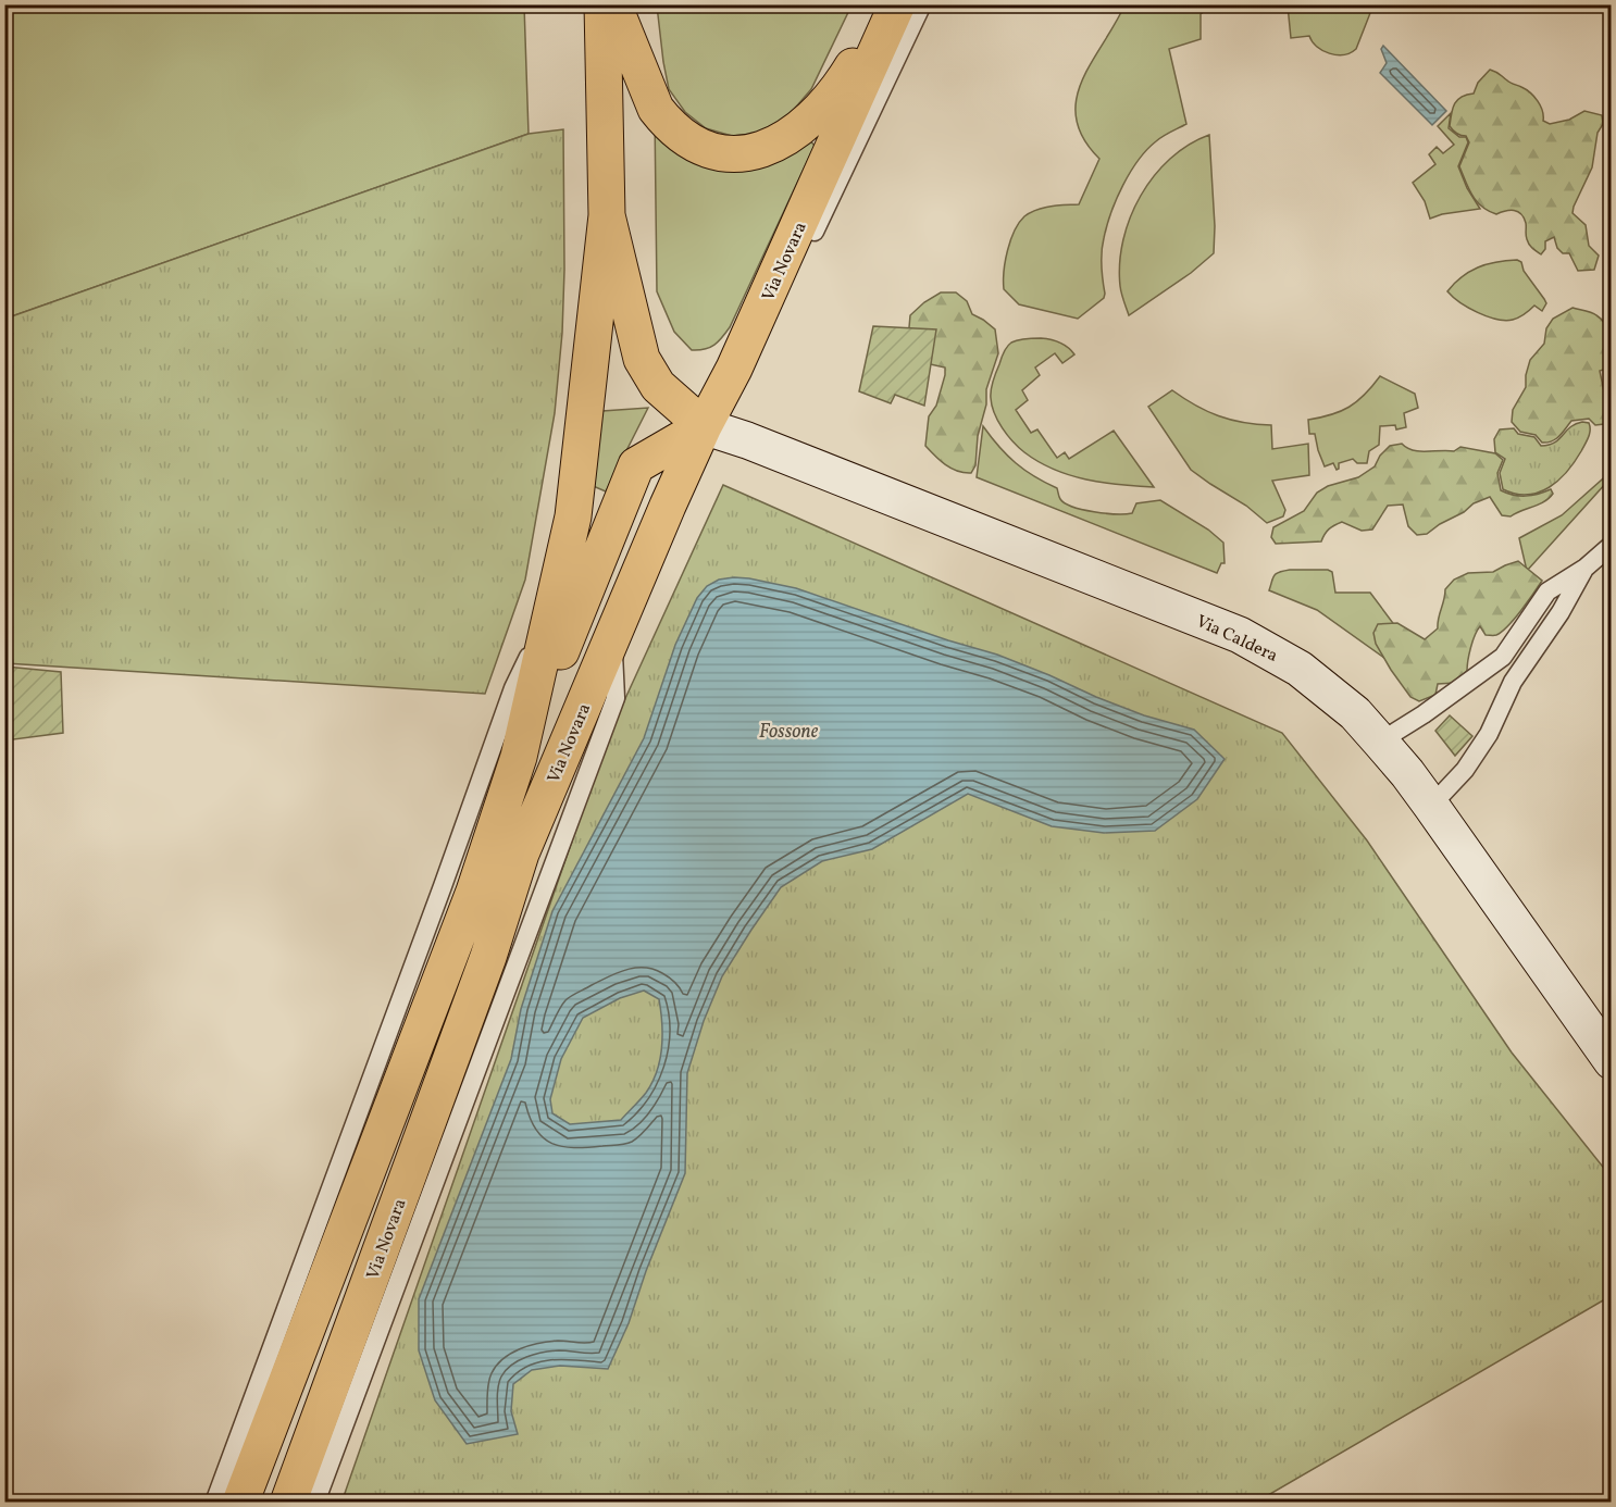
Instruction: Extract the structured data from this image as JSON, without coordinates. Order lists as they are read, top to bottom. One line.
{"streets":{"main road":["Via Novara"],"street":["Via Caldera"]},"crossings":[["Via Novara","Via Caldera"]],"water":["Fossone"]}
